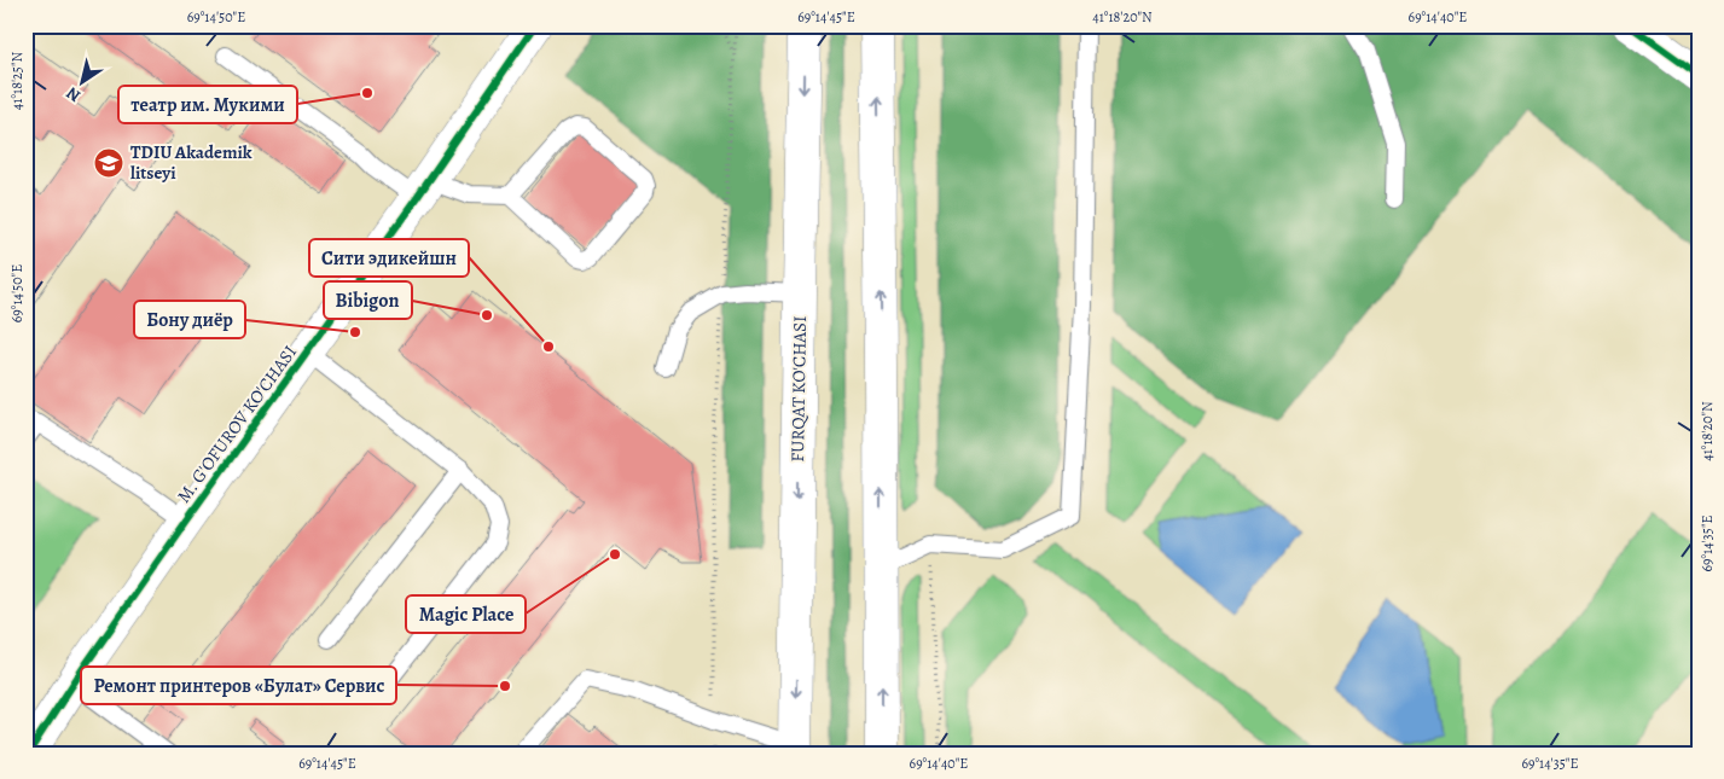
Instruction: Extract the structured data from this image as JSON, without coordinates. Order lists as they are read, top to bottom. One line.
{"streets":{"main road":["FURQAT KO'CHASI","M. G'OFUROV KO'CHASI"]},"places":{"other":["театр им. Мукими","Bibigon","Бону диёр","Сити эдикейшн","Magic Place","Ремонт принтеров «Булат» Сервис"],"school or university":["TDIU Akademik litseyi"]},"north":"bottom left","coordinates":["69°14'50\"E","69°14'45\"E","41°18'20\"N","69°14'40\"E","41°18'25\"N","69°14'35\"E"]}
